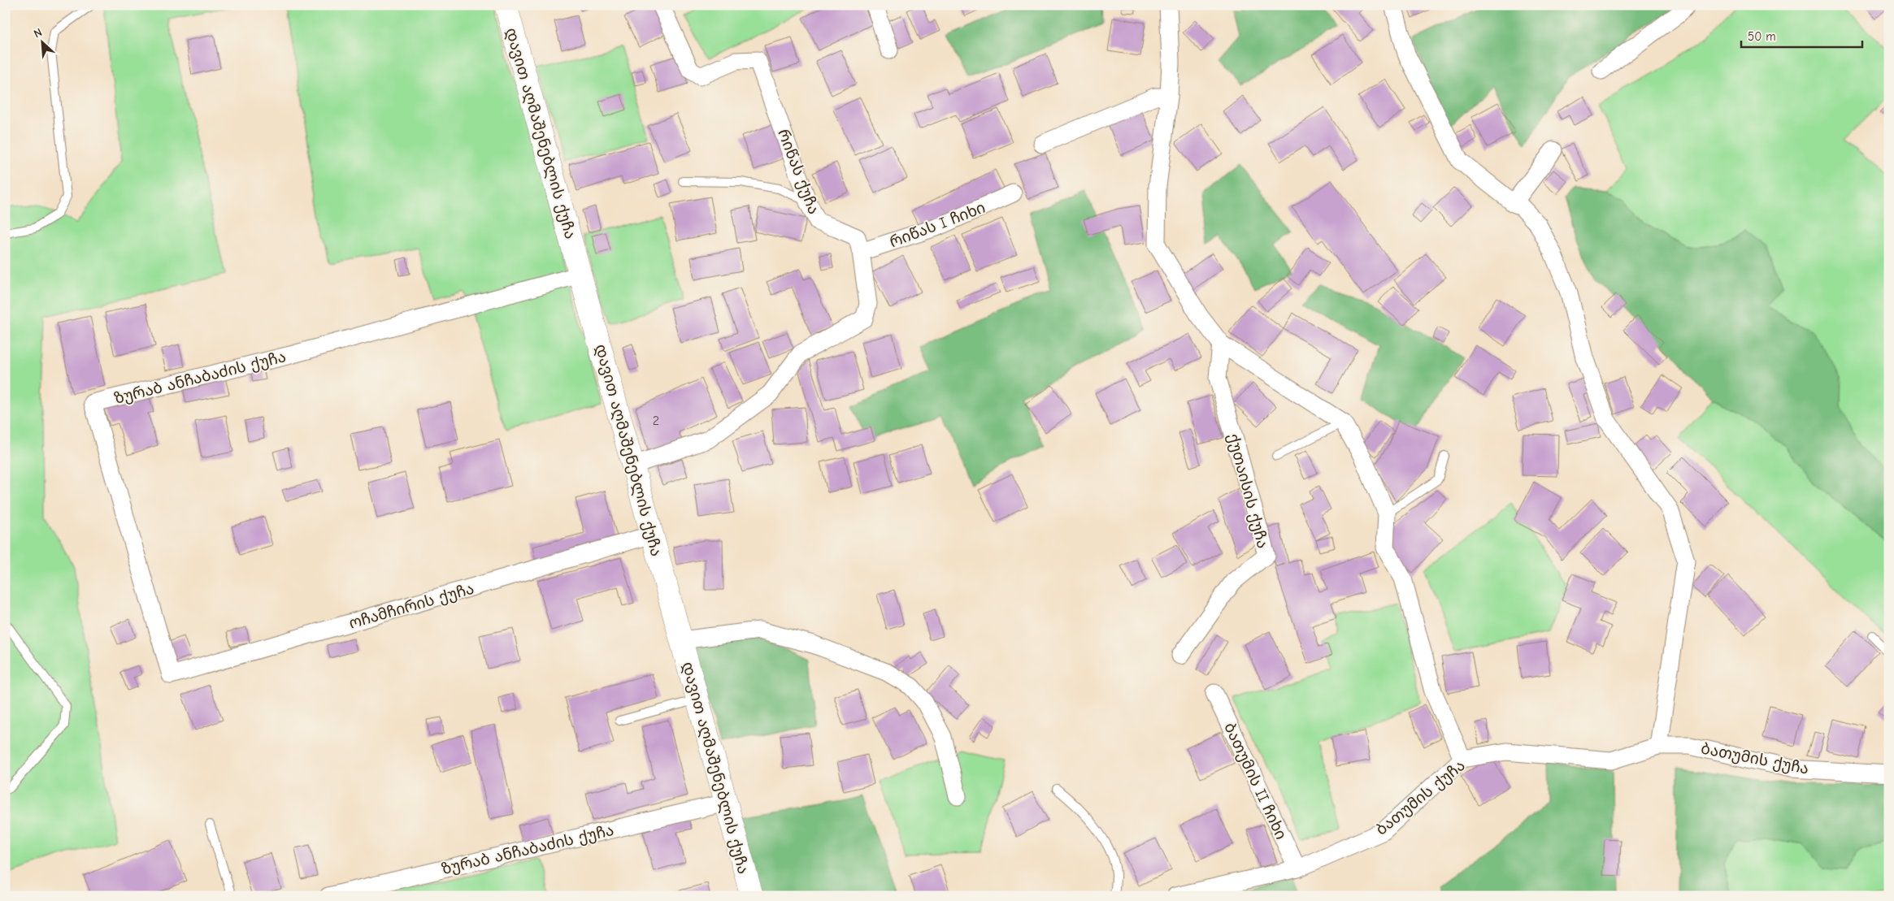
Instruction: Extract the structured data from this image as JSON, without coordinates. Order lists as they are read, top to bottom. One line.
{"streets":{"street":["დავით აღმაშენებლის ქუჩა","რიწას ქუჩა","რიწას I ჩიხი","ზურაბ ანჩაბაძის ქუჩა","ქუთაისის ქუჩა","ოჩამჩირის ქუჩა","ბათუმის ქუჩა","ბათუმის II ჩიხი"]},"crossings":[["დავით აღმაშენებლის ქუჩა","რიწას ქუჩა"],["დავით აღმაშენებლის ქუჩა","ზურაბ ანჩაბაძის ქუჩა"],["დავით აღმაშენებლის ქუჩა","ოჩამჩირის ქუჩა"],["რიწას ქუჩა","რიწას I ჩიხი"],["ზურაბ ანჩაბაძის ქუჩა","ოჩამჩირის ქუჩა"],["ბათუმის ქუჩა","ბათუმის II ჩიხი"]],"house_numbers":["2"],"scale_bar":"50 m","north":"top left"}
